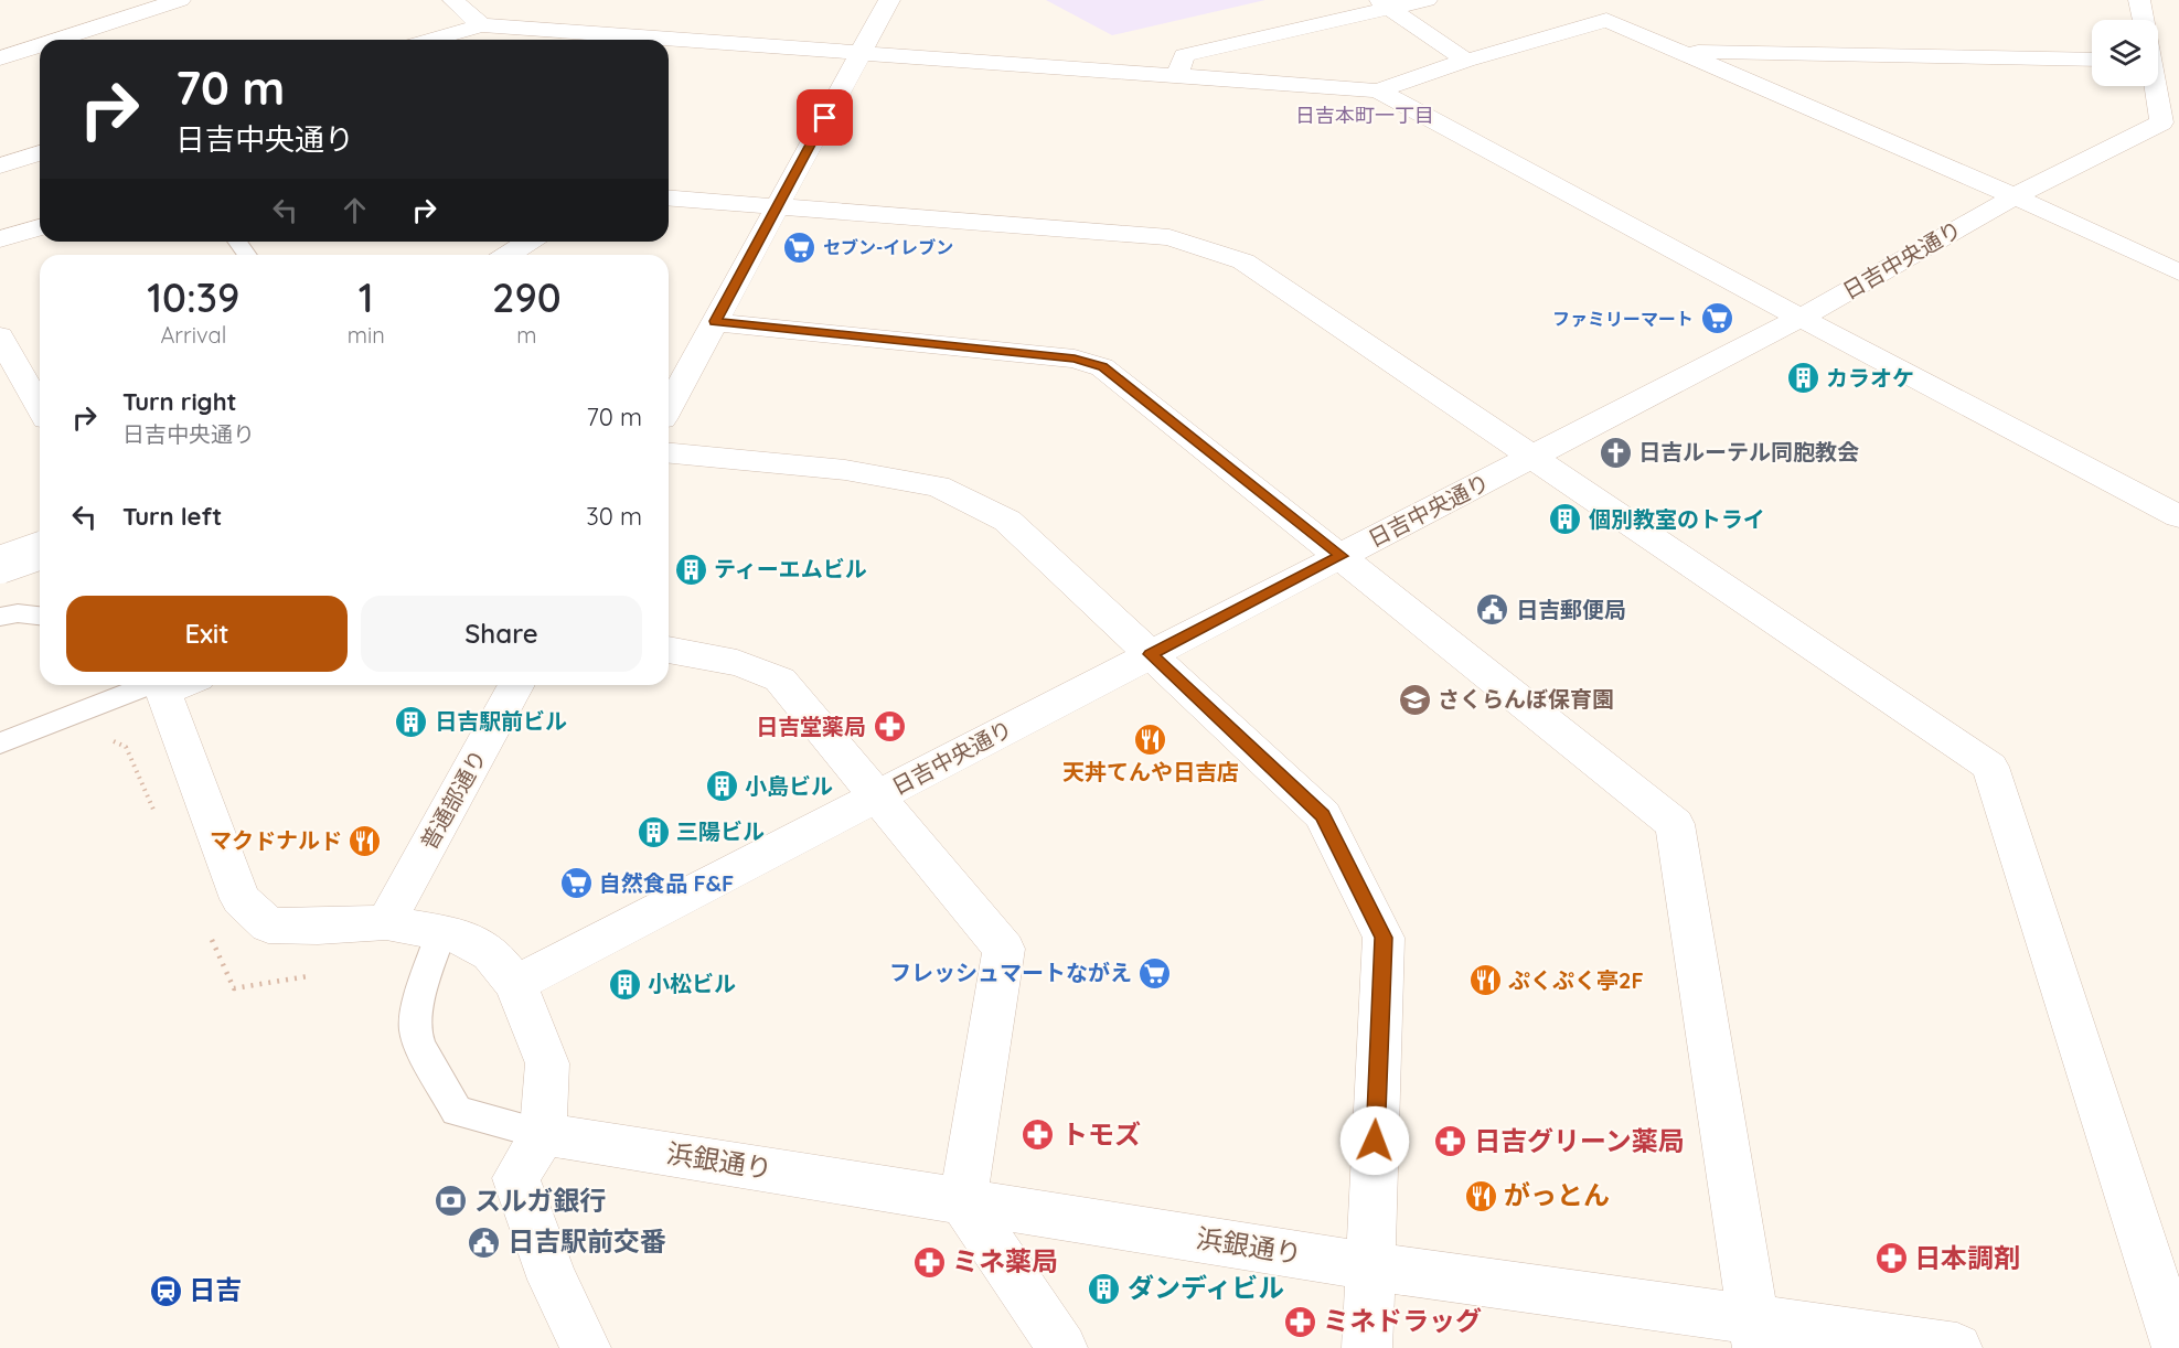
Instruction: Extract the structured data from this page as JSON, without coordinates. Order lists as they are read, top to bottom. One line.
{"streets":{"street":["日吉中央通り","普通部通り","浜銀通り"]},"districts":["日吉本町一丁目"],"places":{"supermarket":["セブン-イレブン","ファミリーマート","自然食品 F&F","フレッシュマートながえ"],"building":["カラオケ","個別教室のトライ","ティーエムビル","日吉駅前ビル","小島ビル","三陽ビル","小松ビル","ダンディビル"],"church":["日吉ルーテル同胞教会"],"public building":["日吉郵便局","日吉駅前交番"],"school or university":["さくらんぼ保育園"],"pharmacy":["日吉堂薬局","トモズ","日吉グリーン薬局","日本調剤","ミネ薬局","ミネドラッグ"],"restaurant":["天丼てんや日吉店","マクドナルド","ぷくぷく亭2F","がっとん"],"bank":["スルガ銀行"],"station":["日吉"]},"page":{"turn":["70 m","日吉中央通り"],"eta":["10:39","Arrival","1","min","290","m"],"list":[{"name":"Turn right","note":"日吉中央通り","value":"70 m"},{"name":"Turn left","value":"30 m"}],"buttons":["Exit","Share"]}}
